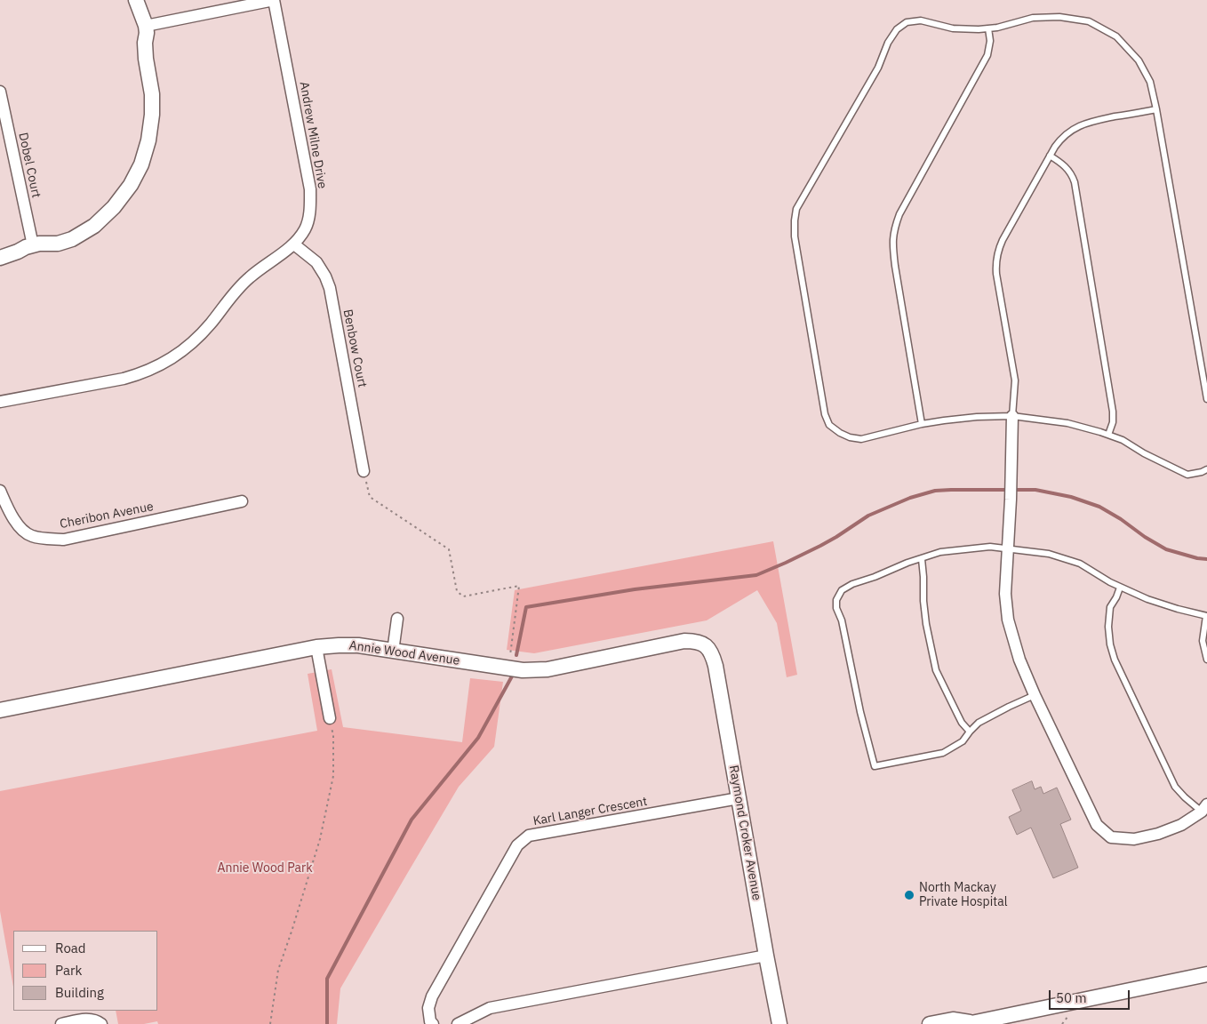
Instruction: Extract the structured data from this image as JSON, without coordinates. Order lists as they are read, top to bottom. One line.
{"streets":{"street":["Andrew Milne Drive","Dobel Court","Benbow Court","Cheribon Avenue","Annie Wood Avenue","Karl Langer Crescent","Raymond Croker Avenue"]},"crossings":[["Andrew Milne Drive","Benbow Court"],["Annie Wood Avenue","Raymond Croker Avenue"],["Karl Langer Crescent","Raymond Croker Avenue"]],"parks":["Annie Wood Park"],"places":["North Mackay Private Hospital"],"legend":["Road","Park","Building"],"scale_bar":"50 m"}
